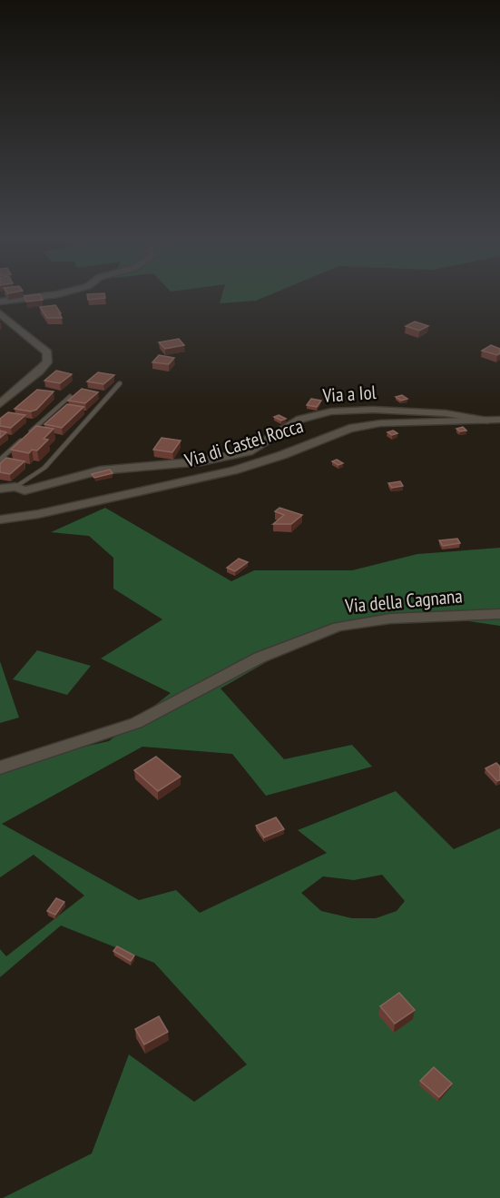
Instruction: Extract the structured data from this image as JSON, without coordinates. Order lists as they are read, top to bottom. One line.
{"streets":{"street":["Via a Iol","Via di Castel Rocca","Via della Cagnana"]},"crossings":[["Via a Iol","Via di Castel Rocca"]]}
